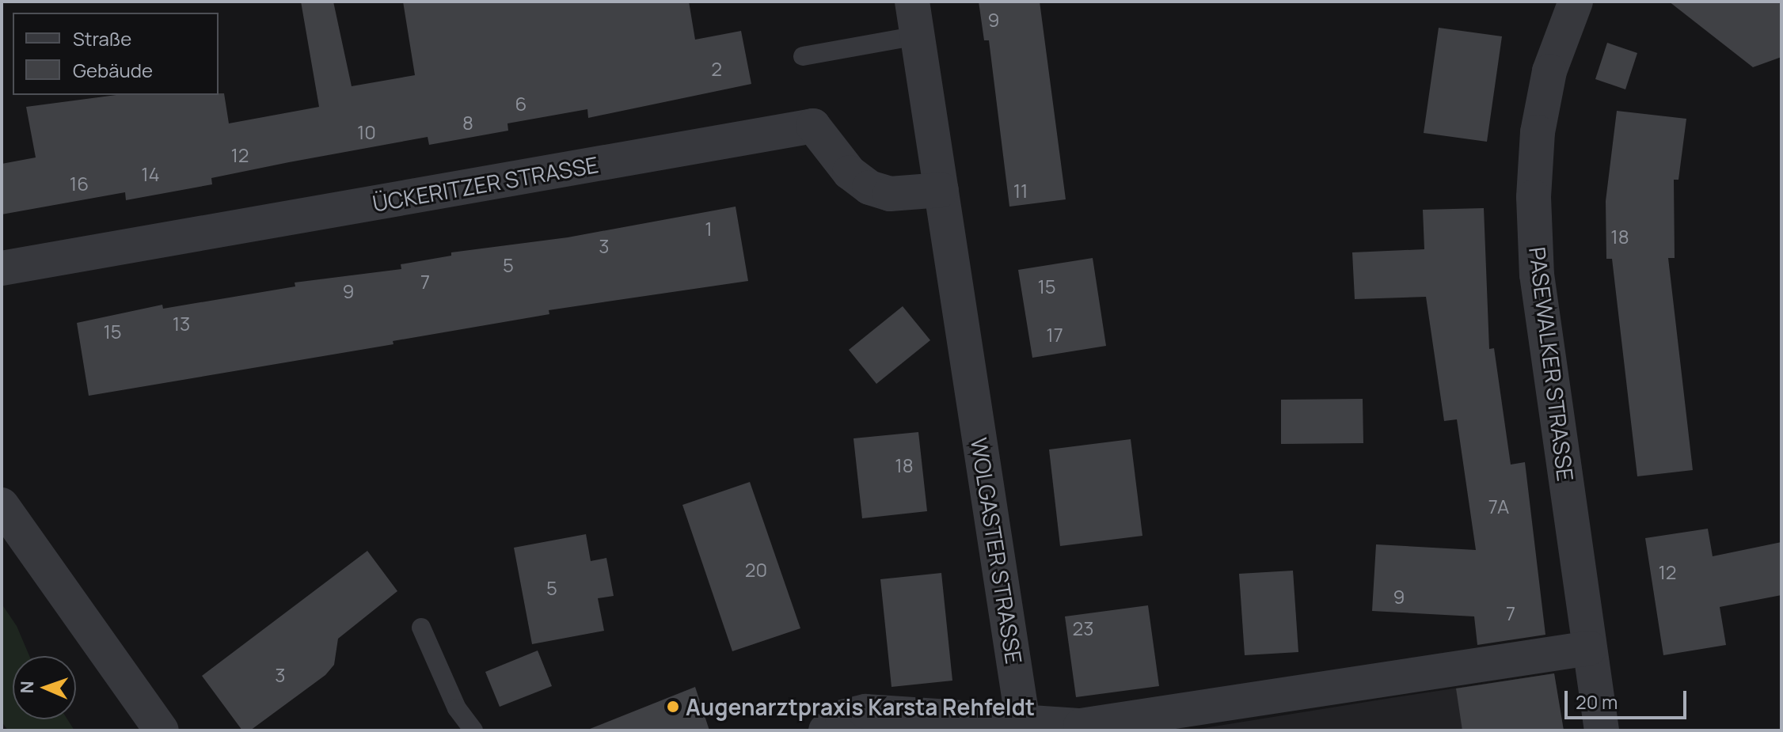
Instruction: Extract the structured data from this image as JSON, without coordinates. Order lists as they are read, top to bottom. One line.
{"streets":{"street":["ÜCKERITZER STRASSE","PASEWALKER STRASSE","WOLGASTER STRASSE"]},"crossings":[["ÜCKERITZER STRASSE","WOLGASTER STRASSE"]],"places":["Augenarztpraxis Karsta Rehfeldt"],"house_numbers":["9","2","6","8","10","12","14","16","11","1","18","3","5","7","15","9","13","15","17","18","7A","20","12","5","9","7","23","3"],"legend":["Straße","Gebäude"],"scale_bar":"20 m","north":"left"}
